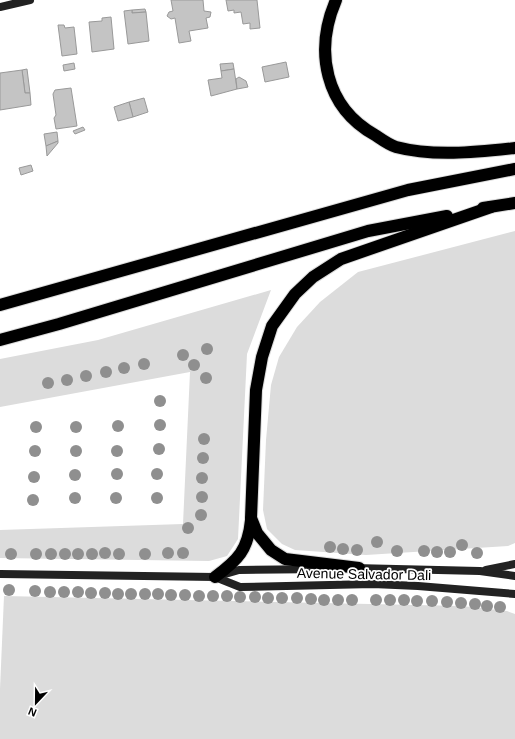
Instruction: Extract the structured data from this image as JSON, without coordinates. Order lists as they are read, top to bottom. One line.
{"streets":{"street":["Avenue Salvador Dali"]},"north":"bottom"}
